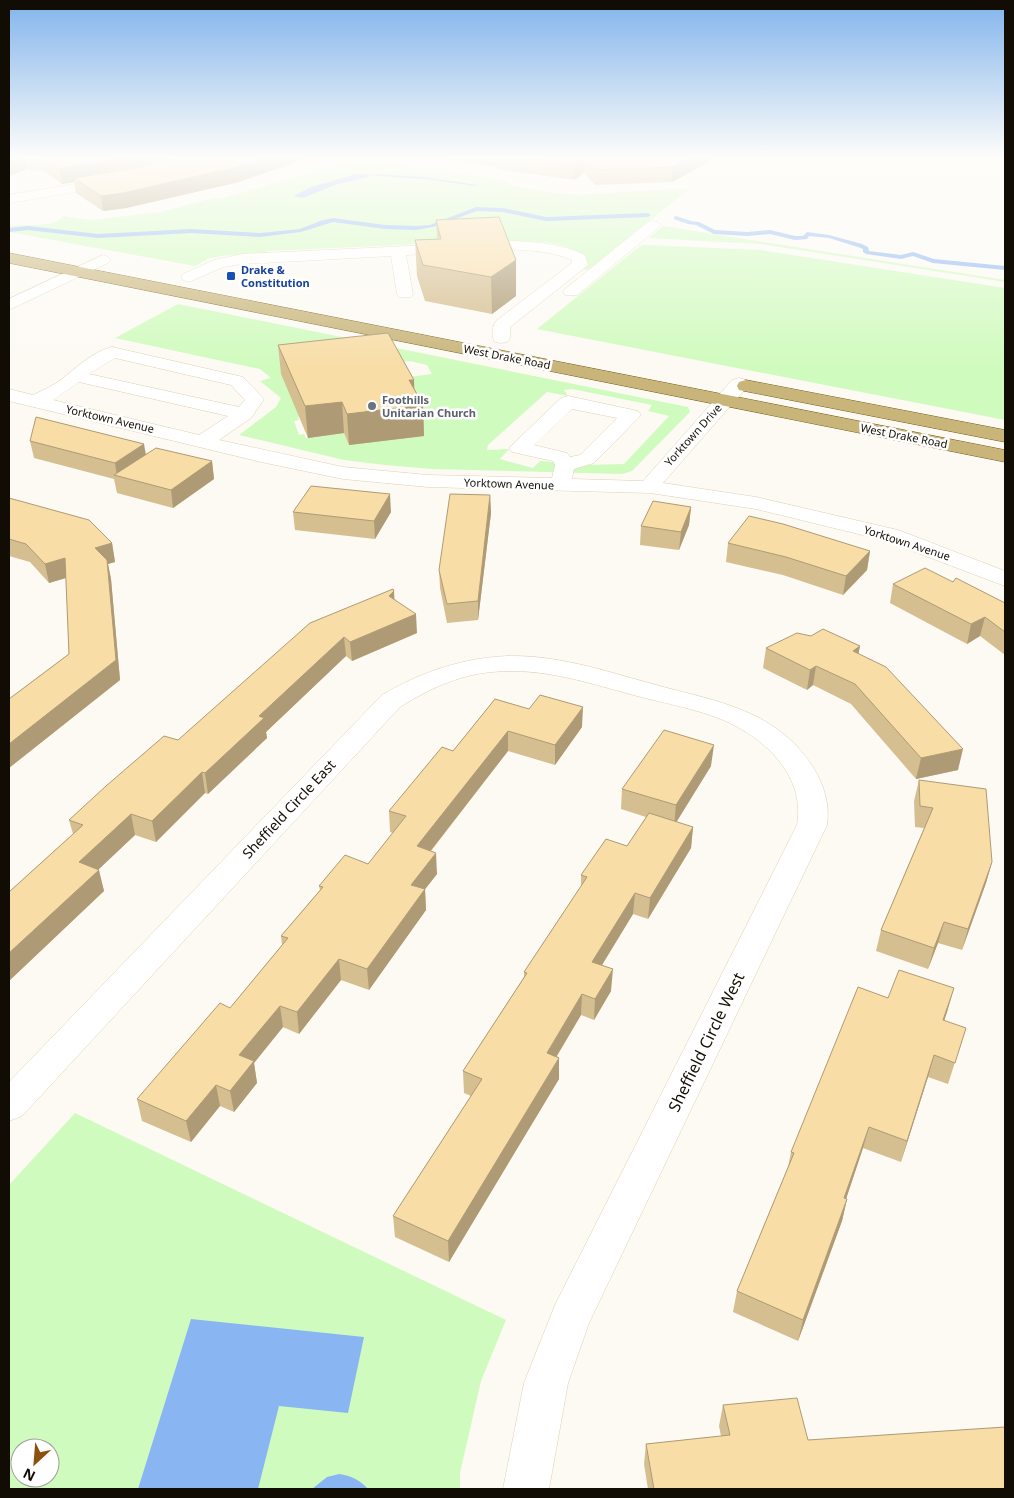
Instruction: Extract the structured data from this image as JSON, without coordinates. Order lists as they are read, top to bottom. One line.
{"streets":{"main road":["West Drake Road"],"street":["Yorktown Avenue","Yorktown Drive","Sheffield Circle East","Sheffield Circle West"]},"crossings":[["West Drake Road","Yorktown Drive"],["Yorktown Avenue","Yorktown Drive"],["Sheffield Circle East","Sheffield Circle West"]],"places":{"transit":["Drake & Constitution"],"other":["Foothills Unitarian Church"]},"north":"bottom left"}
